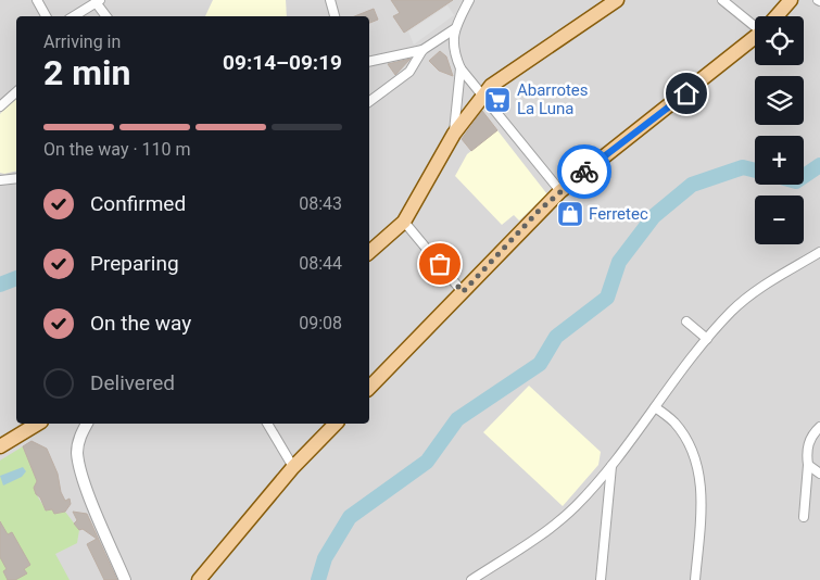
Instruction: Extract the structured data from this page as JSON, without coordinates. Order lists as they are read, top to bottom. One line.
{"places":{"supermarket":["Abarrotes La Luna"],"shop":["Ferretec"]},"page":{"map_buttons":["+","−"],"heading":["2 min","Arriving in","09:14–09:19"],"bar":"On the way · 110 m","list":[["Confirmed","08:43"],["Preparing","08:44"],["On the way","09:08"],"Delivered"]}}
